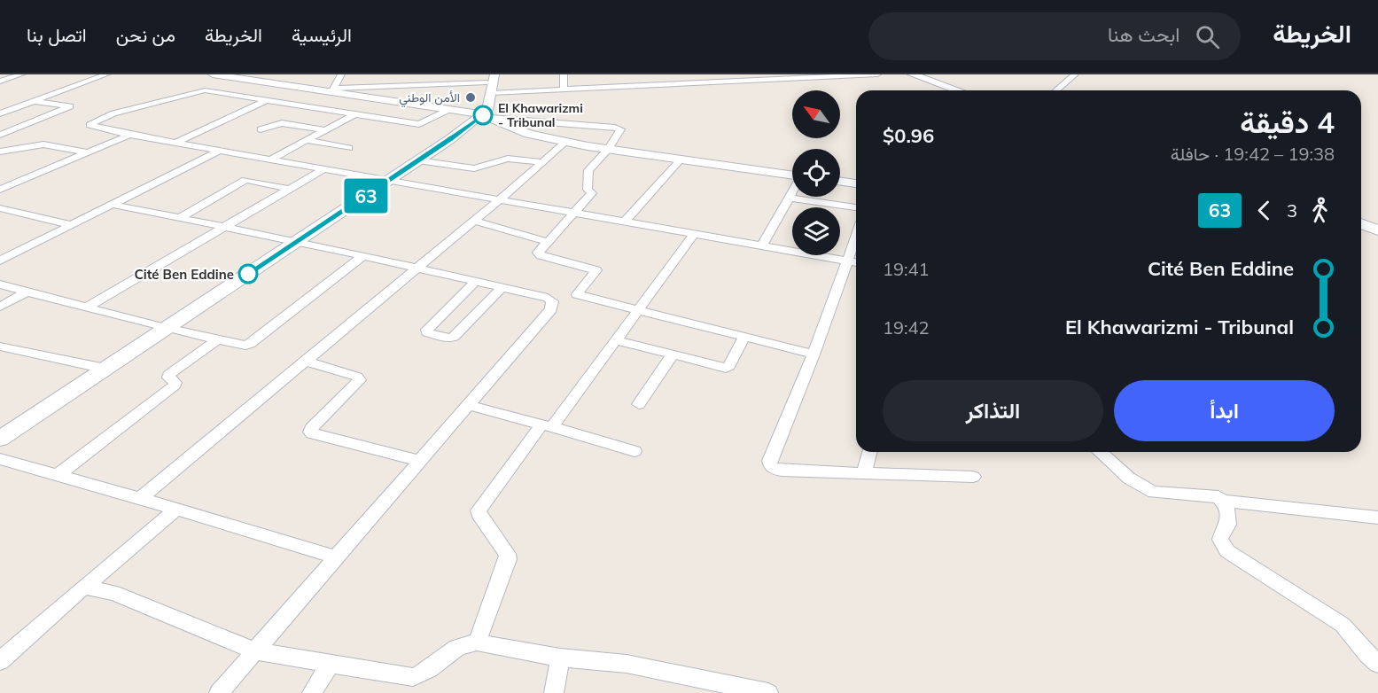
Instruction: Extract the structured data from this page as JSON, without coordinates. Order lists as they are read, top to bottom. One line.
{"places":["الأمن الوطني","El Khawarizmi - Tribunal","Cité Ben Eddine"],"lines":["bus line 63"],"north":"top left","page":{"header":"الخريطة","search":"ابحث هنا","nav":["الرئيسية","الخريطة","من نحن","اتصل بنا"],"on_map":"63","heading":["4 دقيقة","19:38 – 19:42 · حافلة","$0.96"],"legs":["3","63"],"list":[{"name":"Cité Ben Eddine","value":"19:41"},{"name":"El Khawarizmi - Tribunal","value":"19:42"}],"buttons":["ابدأ","التذاكر"]}}
